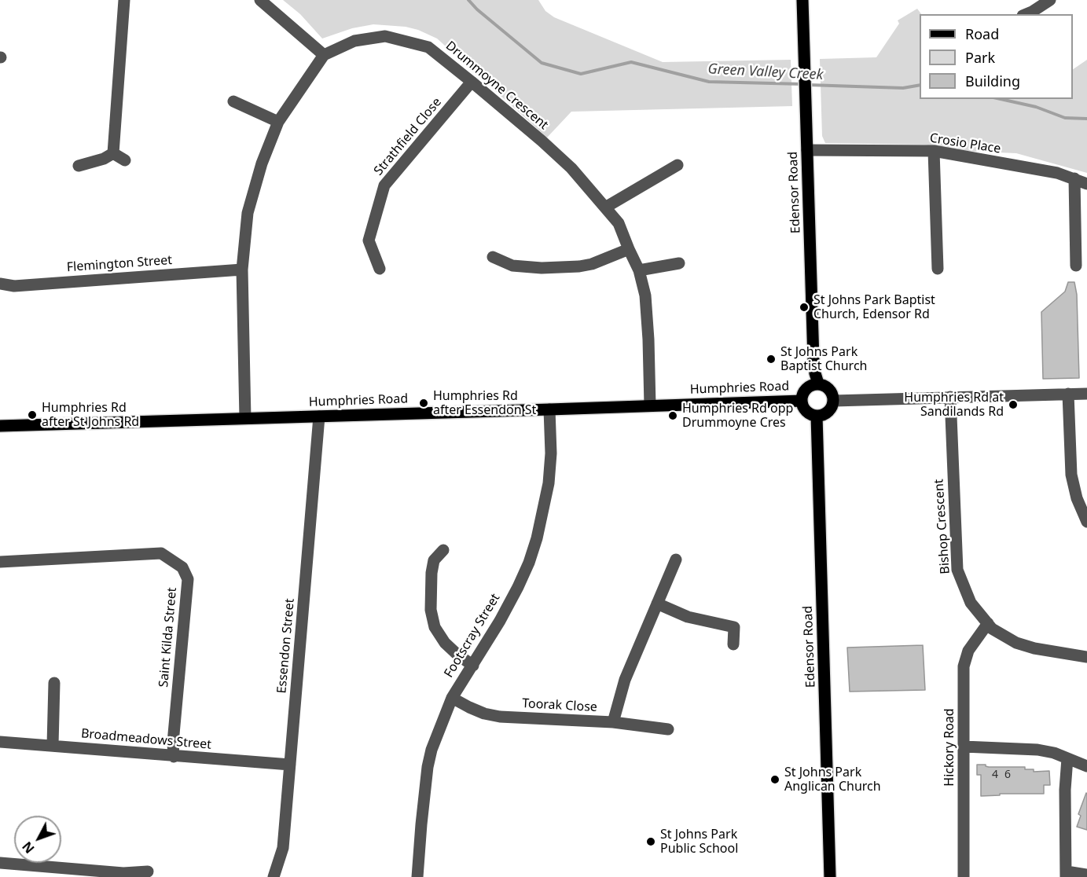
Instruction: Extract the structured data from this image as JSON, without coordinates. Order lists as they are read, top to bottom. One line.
{"streets":{"main road":["Edensor Road","Humphries Road"],"street":["Drummoyne Crescent","Strathfield Close","Crosio Place","Flemington Street","Bishop Crescent","Footscray Street","Saint Kilda Street","Essendon Street","Toorak Close","Broadmeadows Street","Hickory Road"]},"crossings":[["Drummoyne Crescent","Strathfield Close"],["Drummoyne Crescent","Humphries Road"],["Crosio Place","Edensor Road"],["Edensor Road","Humphries Road"],["Humphries Road","Footscray Street"],["Humphries Road","Essendon Street"],["Bishop Crescent","Hickory Road"],["Footscray Street","Toorak Close"],["Saint Kilda Street","Broadmeadows Street"],["Essendon Street","Broadmeadows Street"]],"water":["Green Valley Creek"],"places":["St Johns Park Baptist Church, Edensor Rd","St Johns Park Baptist Church","Humphries Rd after Essendon St","Humphries Rd at Sandilands Rd","Humphries Rd after St Johns Rd","Humphries Rd opp Drummoyne Cres","St Johns Park Anglican Church","St Johns Park Public School"],"house_numbers":["4","6"],"legend":["Road","Park","Building"],"north":"bottom left"}
